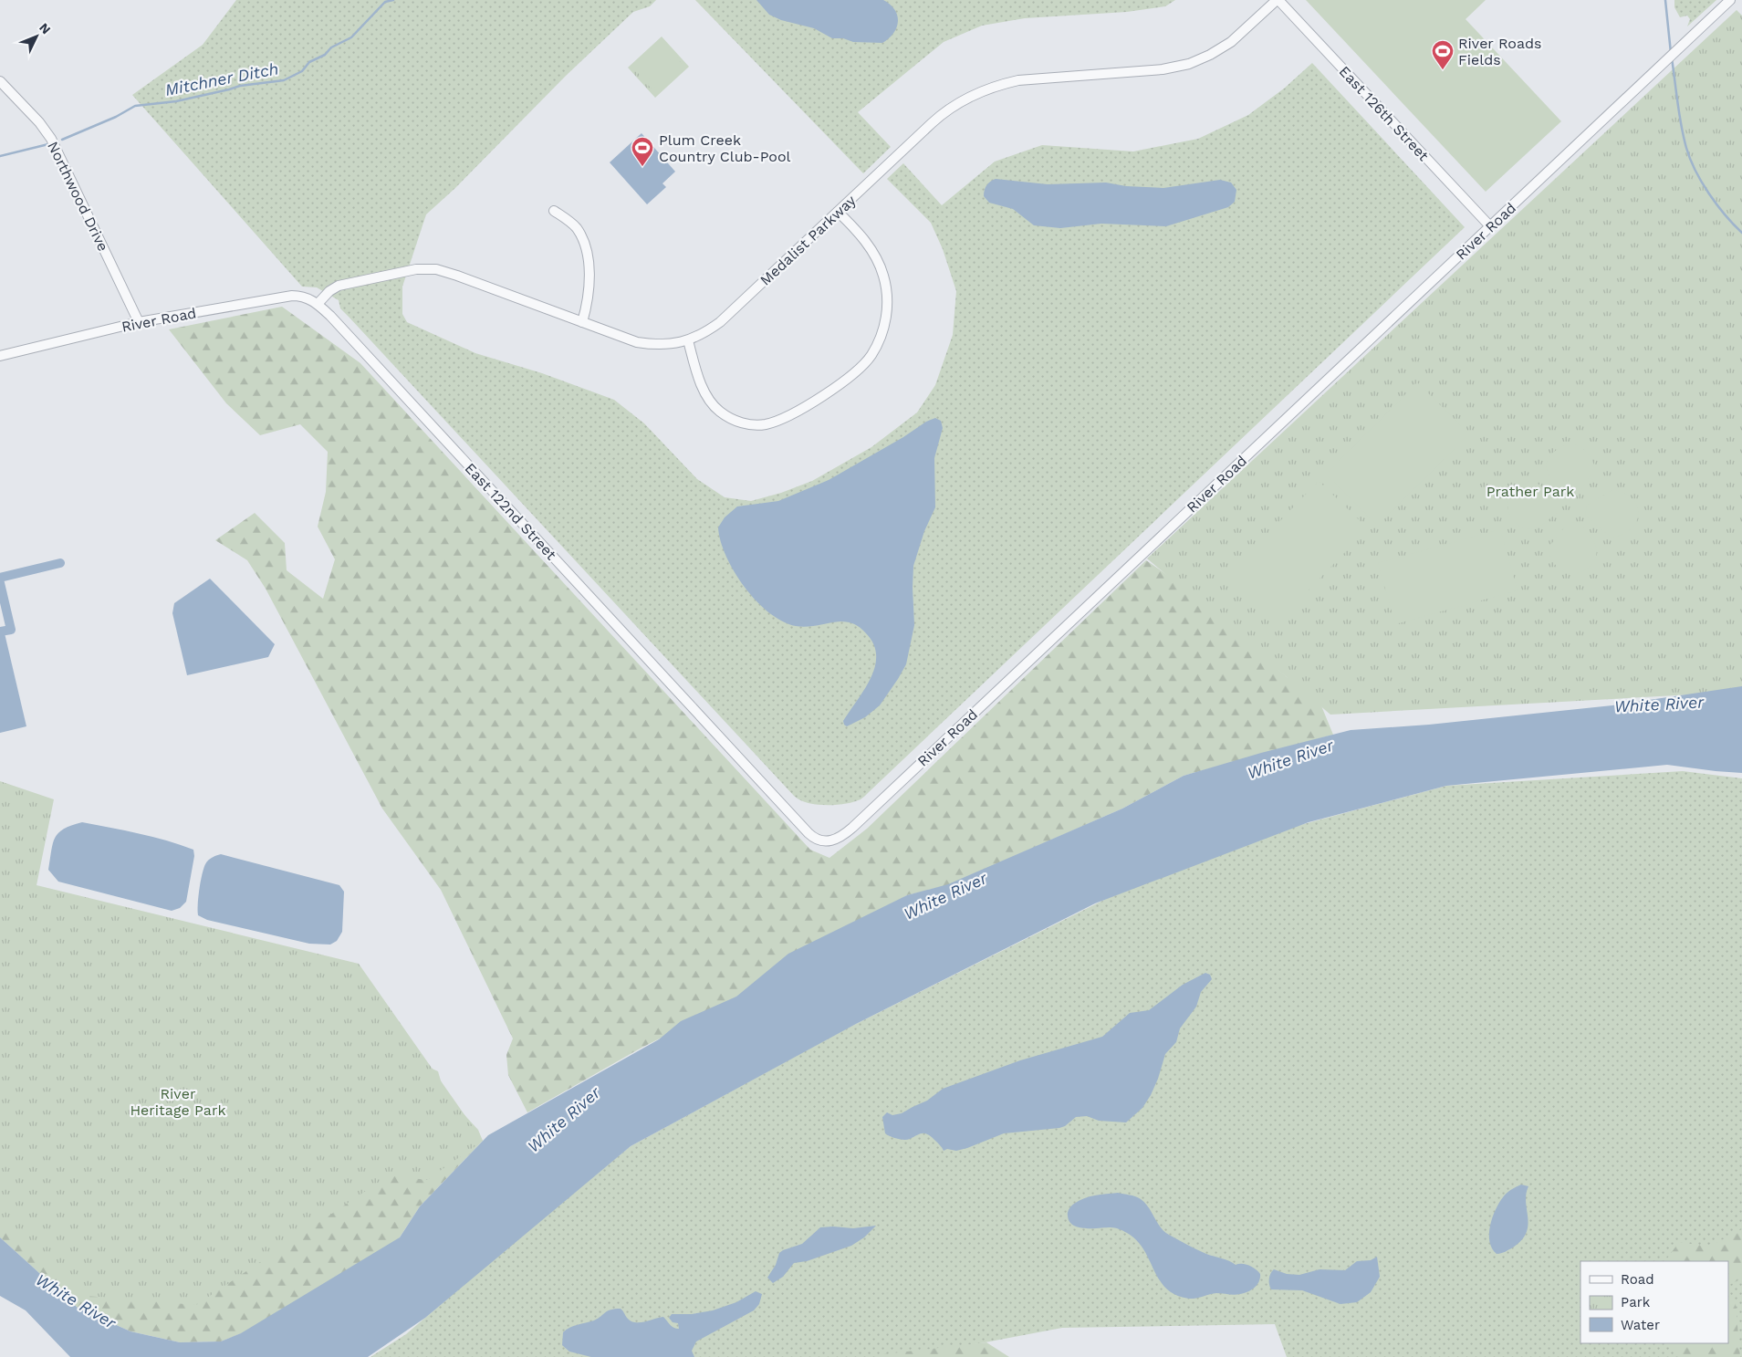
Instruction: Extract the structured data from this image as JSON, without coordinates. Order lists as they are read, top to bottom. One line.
{"streets":{"street":["East 126th Street","Northwood Drive","River Road","Medalist Parkway","East 122nd Street"]},"crossings":[["East 126th Street","River Road"],["East 126th Street","Medalist Parkway"],["Northwood Drive","River Road"],["River Road","Medalist Parkway"],["River Road","East 122nd Street"],["Medalist Parkway","East 122nd Street"]],"water":["Mitchner Ditch","White River"],"parks":["Prather Park","River Heritage Park"],"places":{"sports":["River Roads Fields","Plum Creek Country Club-Pool"]},"legend":["Road","Park","Water"],"north":"top right"}
